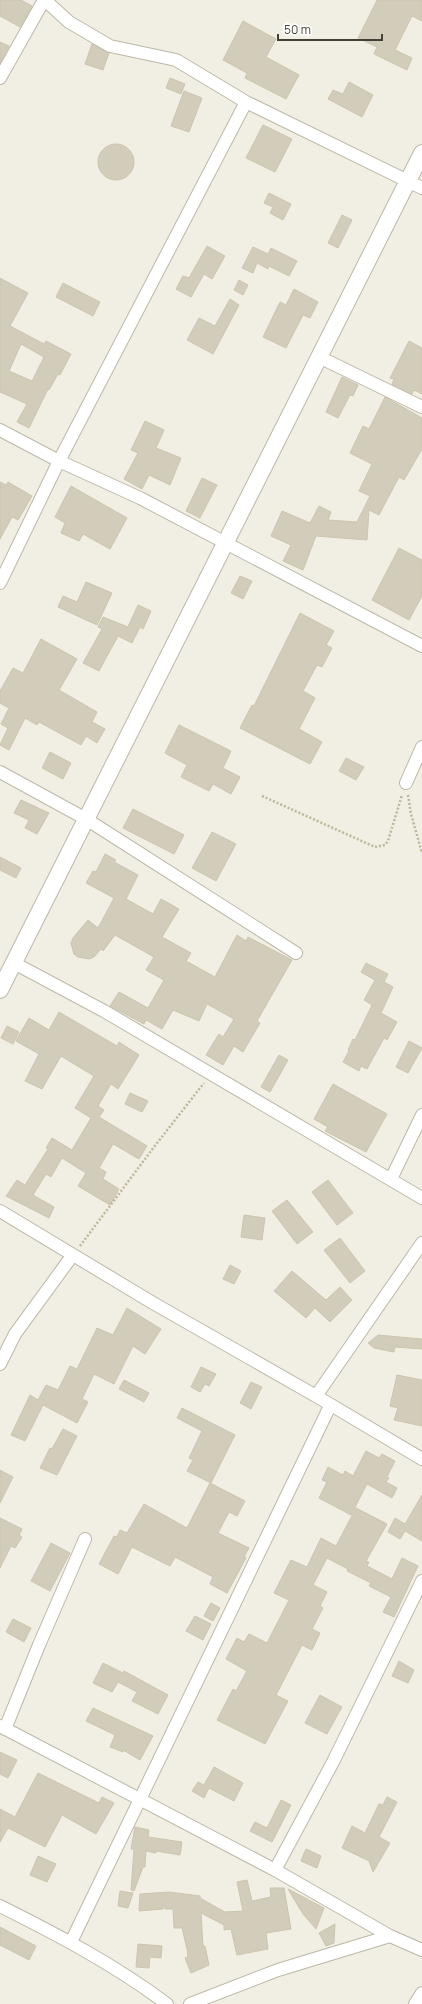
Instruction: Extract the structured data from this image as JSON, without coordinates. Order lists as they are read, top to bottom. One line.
{"scale_bar":"50 m"}
